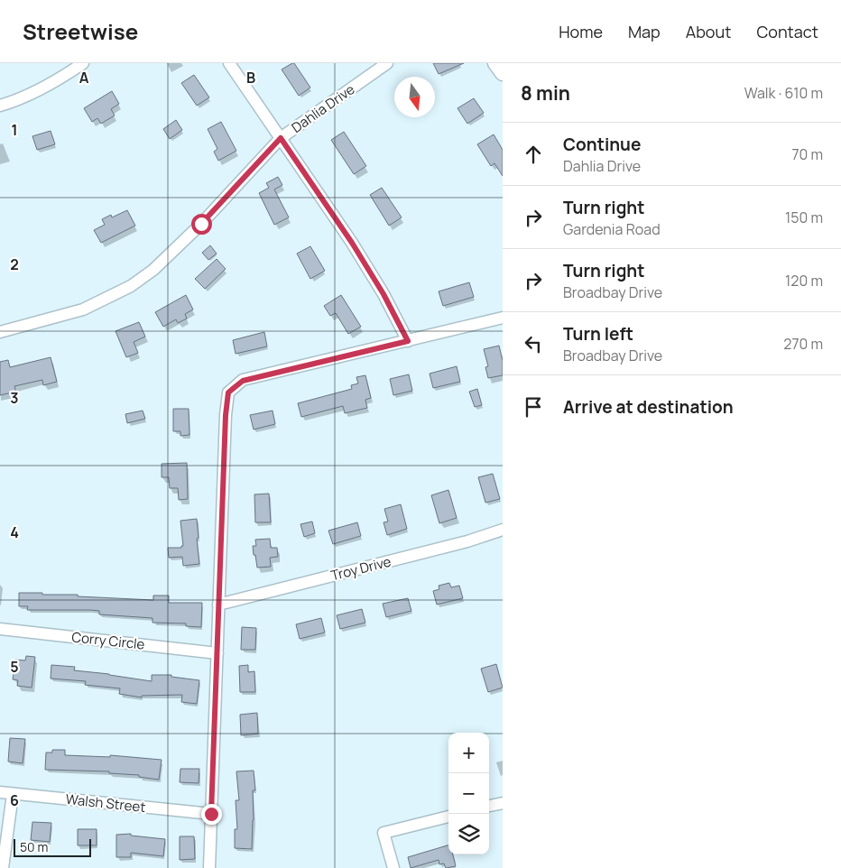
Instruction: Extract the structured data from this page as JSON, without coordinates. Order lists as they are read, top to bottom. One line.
{"streets":{"street":["Dahlia Drive","Troy Drive","Corry Circle","Walsh Street"]},"scale_bar":"50 m","north":"bottom","page":{"header":"Streetwise","nav":["Home","Map","About","Contact"],"heading":["8 min","Walk · 610 m"],"list":[["Continue","Dahlia Drive","70 m"],["Turn right","Gardenia Road","150 m"],["Turn right","Broadbay Drive","120 m"],["Turn left","Broadbay Drive","270 m"],"Arrive at destination"],"map_buttons":["+","−"],"scale":"50 m"},"grid":{"columns":["A","B"],"rows":["1","2","3","4","5","6"]}}
